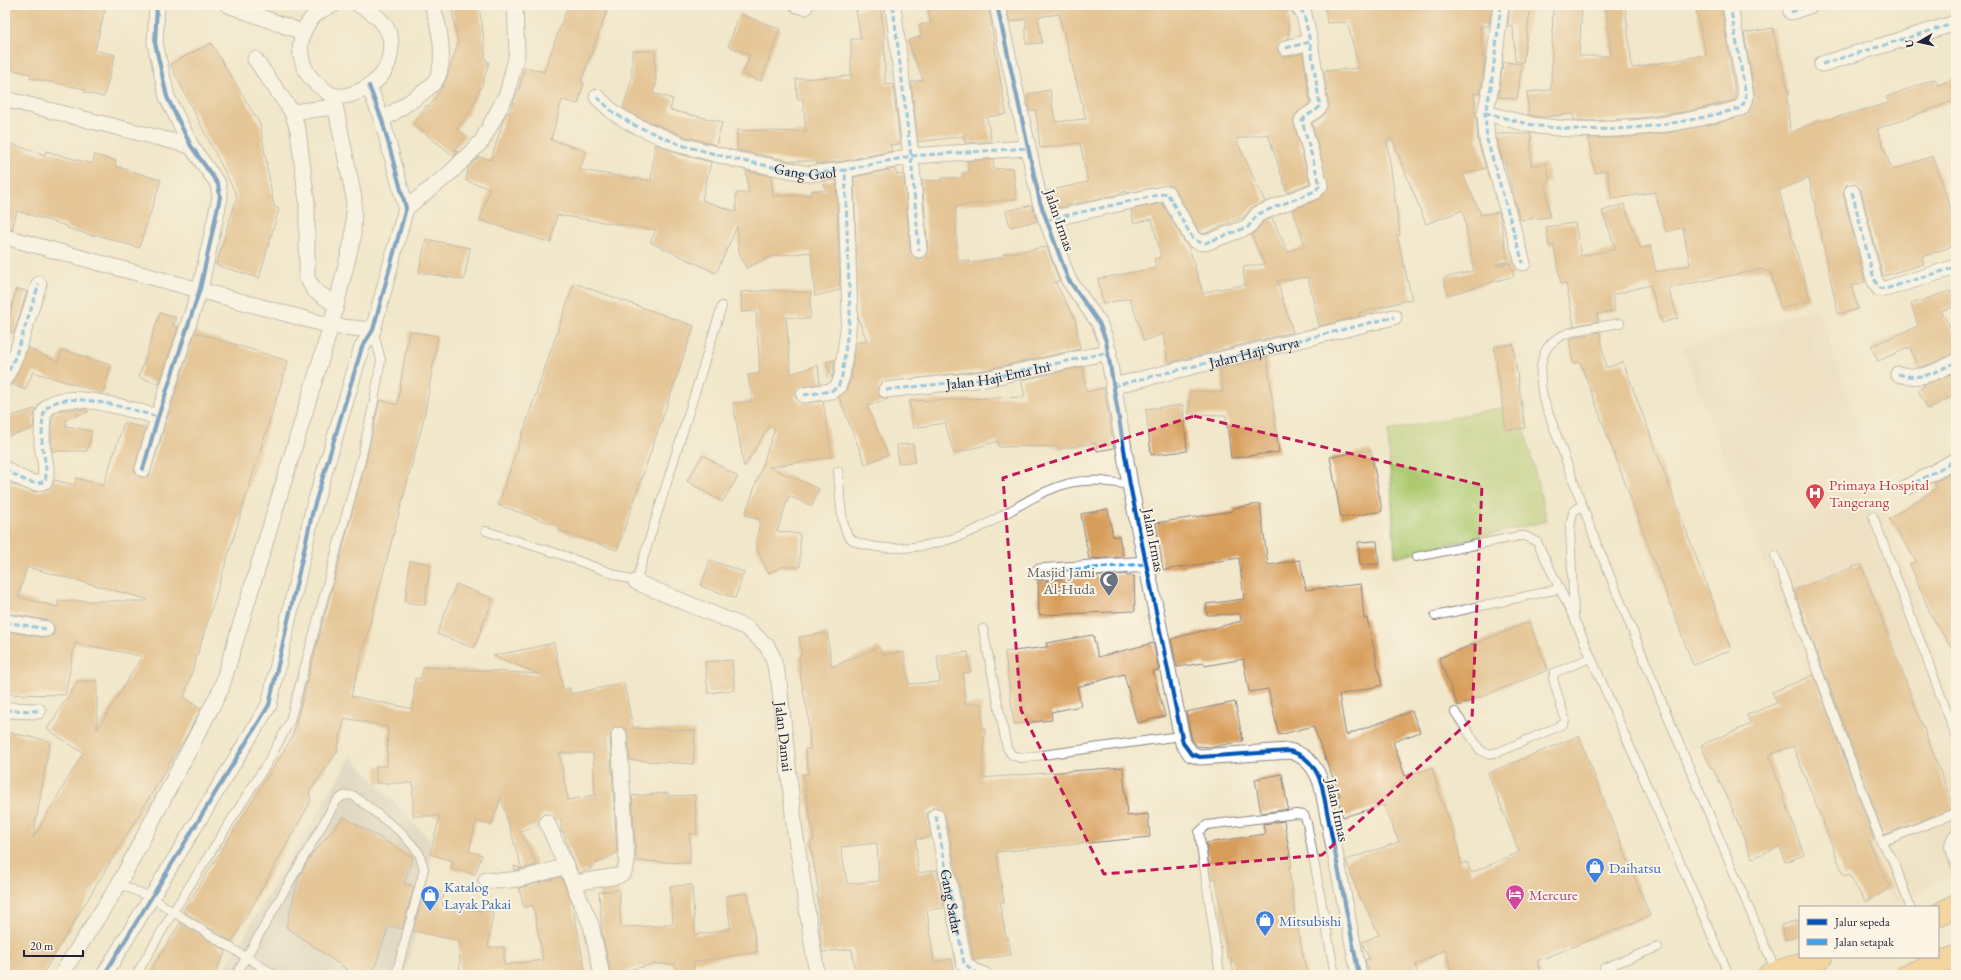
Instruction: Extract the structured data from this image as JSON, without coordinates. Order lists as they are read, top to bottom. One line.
{"streets":{"street":["Gang Gaol","Jalan Irmas","Jalan Haji Surya","Jalan Haji Ema Ini","Jalan Damai","Gang Sadar"]},"crossings":[["Gang Gaol","Jalan Irmas"],["Jalan Irmas","Jalan Haji Surya"],["Jalan Irmas","Jalan Haji Ema Ini"]],"places":{"hospital":["Primaya Hospital Tangerang"],"mosque":["Masjid Jami Al-Huda"],"shop":["Daihatsu","Katalog Layak Pakai","Mitsubishi"],"hotel":["Mercure"]},"legend":["Jalur sepeda","Jalan setapak"],"scale_bar":"20 m","north":"left"}
